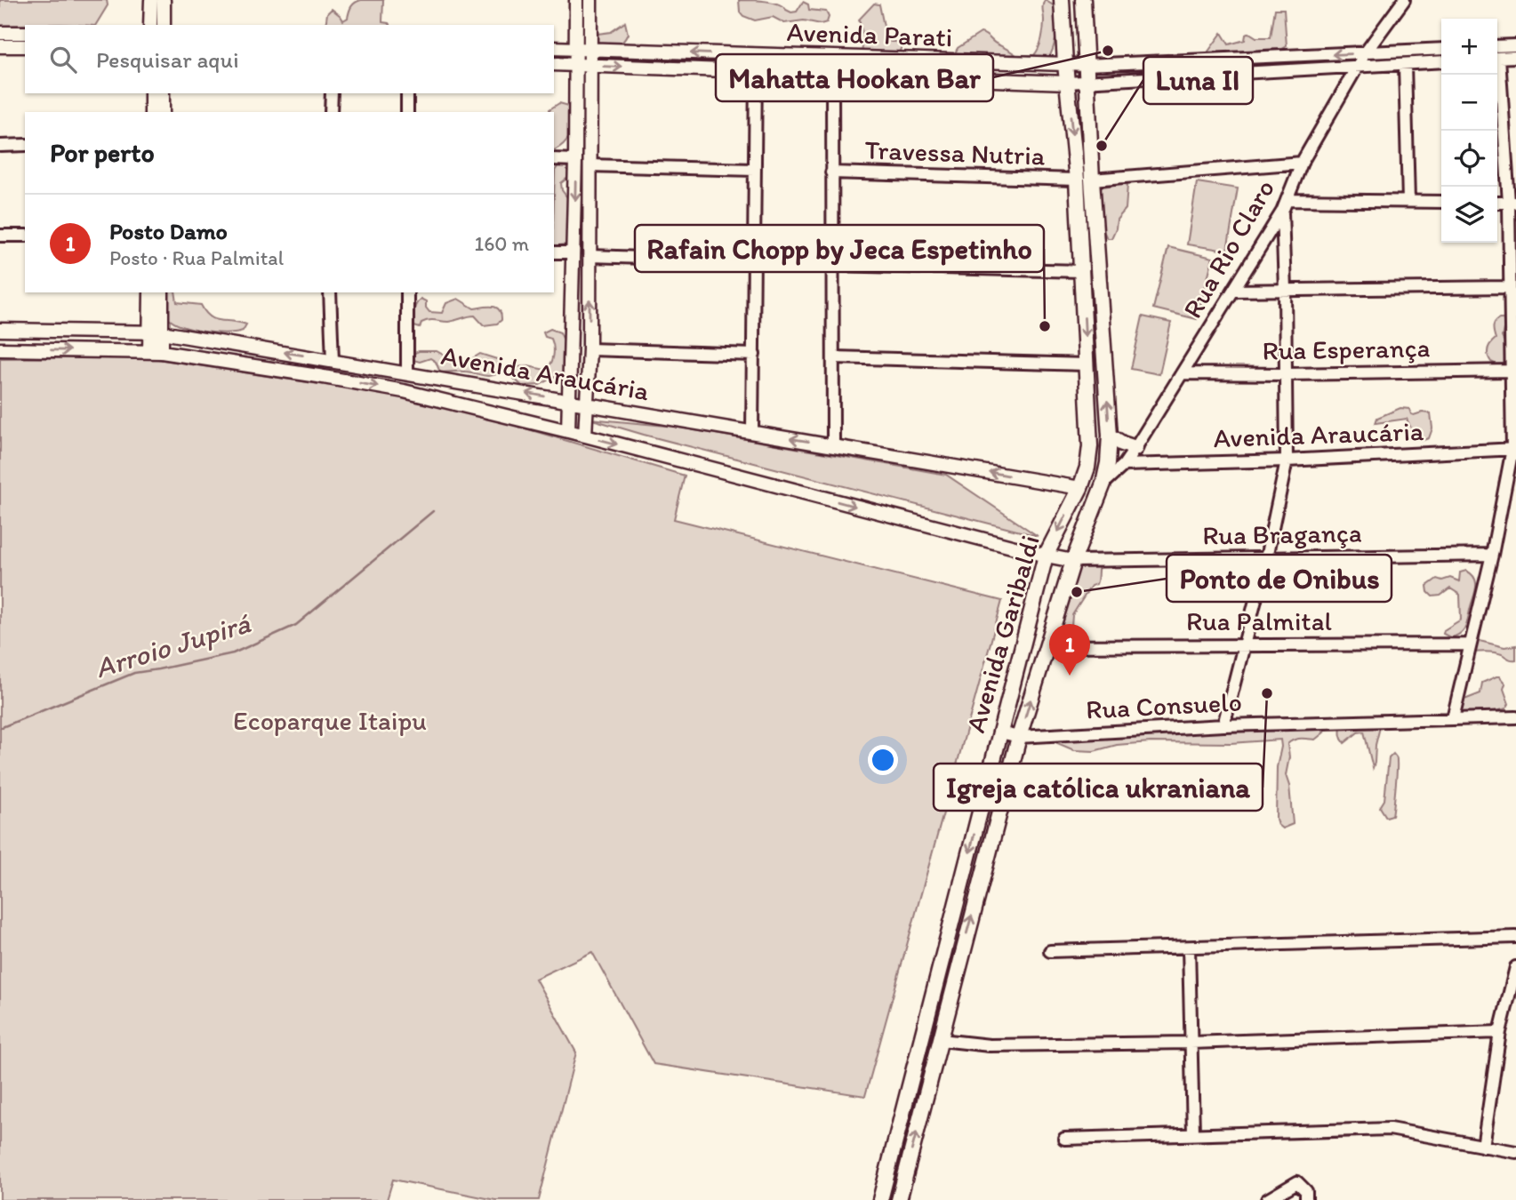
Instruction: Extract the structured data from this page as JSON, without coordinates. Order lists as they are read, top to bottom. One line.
{"streets":{"main road":["Avenida Garibaldi"],"street":["Avenida Parati","Travessa Nutria","Rua Rio Claro","Rua Esperança","Avenida Araucária","Rua Bragança","Rua Palmital","Rua Consuelo"]},"crossings":[["Avenida Parati","Rua Rio Claro"],["Avenida Parati","Avenida Garibaldi"],["Travessa Nutria","Rua Rio Claro"],["Travessa Nutria","Avenida Garibaldi"],["Rua Rio Claro","Rua Esperança"],["Rua Rio Claro","Avenida Araucária"],["Rua Rio Claro","Avenida Garibaldi"],["Avenida Araucária","Rua Bragança"],["Avenida Araucária","Avenida Garibaldi"],["Rua Bragança","Avenida Garibaldi"],["Rua Palmital","Avenida Garibaldi"],["Avenida Garibaldi","Rua Consuelo"]],"water":["Arroio Jupirá"],"parks":["Ecoparque Itaipu"],"places":["Mahatta Hookan Bar","Luna II","Rafain Chopp by Jeca Espetinho","Ponto de Onibus","Igreja católica ukraniana"],"page":{"map_buttons":["+","−"],"search":"Pesquisar aqui","heading":"Por perto","list":[{"mark":"1","name":"Posto Damo","note":"Posto · Rua Palmital","value":"160 m"}],"pins":"1"}}
